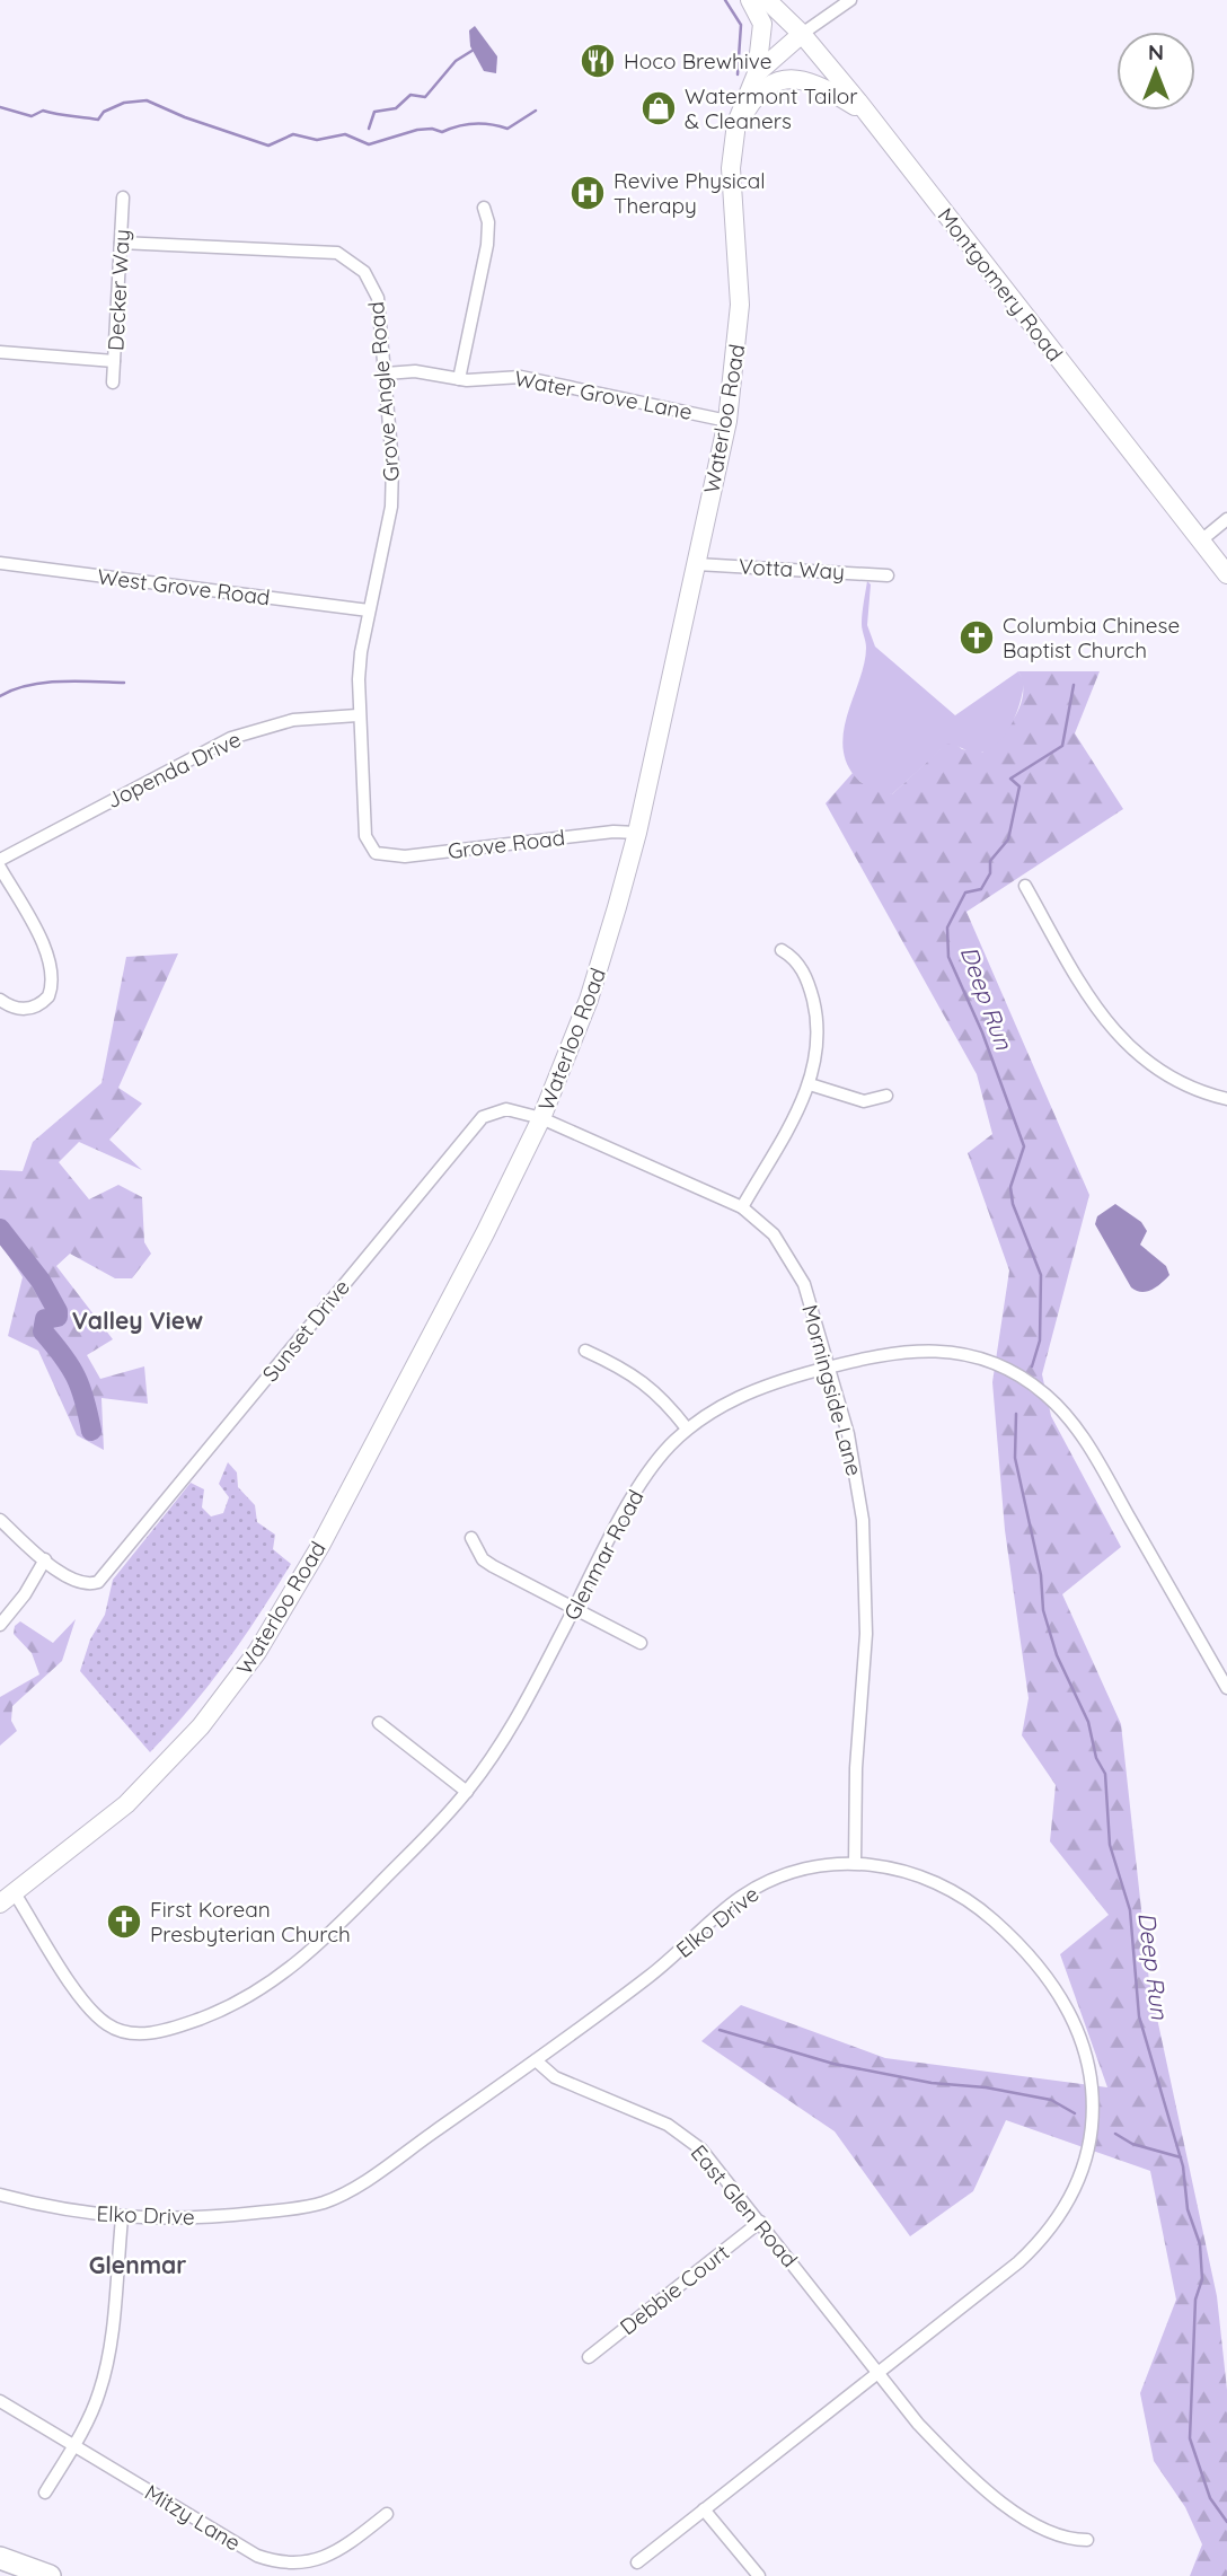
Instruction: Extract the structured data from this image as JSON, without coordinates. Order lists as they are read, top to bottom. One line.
{"streets":{"main road":["Montgomery Road","Waterloo Road"],"street":["Decker Way","Grove Angle Road","Water Grove Lane","Votta Way","West Grove Road","Jopenda Drive","Grove Road","Sunset Drive","Morningside Lane","Glenmar Road","Elko Drive","East Glen Road","Debbie Court","Mitzy Lane"]},"crossings":[["Montgomery Road","Waterloo Road"],["Decker Way","Grove Angle Road"],["Grove Angle Road","Water Grove Lane"],["Grove Angle Road","West Grove Road"],["Grove Angle Road","Jopenda Drive"],["Grove Angle Road","Grove Road"],["Water Grove Lane","Waterloo Road"],["Waterloo Road","Votta Way"],["Waterloo Road","Grove Road"],["Waterloo Road","Sunset Drive"],["Waterloo Road","Morningside Lane"],["Waterloo Road","Glenmar Road"],["Sunset Drive","Morningside Lane"],["Morningside Lane","Glenmar Road"],["Morningside Lane","Elko Drive"],["Elko Drive","East Glen Road"],["East Glen Road","Debbie Court"]],"districts":["Valley View","Glenmar"],"water":["Deep Run"],"places":{"restaurant":["Hoco Brewhive"],"shop":["Watermont Tailor & Cleaners"],"hospital":["Revive Physical Therapy"],"church":["Columbia Chinese Baptist Church","First Korean Presbyterian Church"]},"north":"top"}
